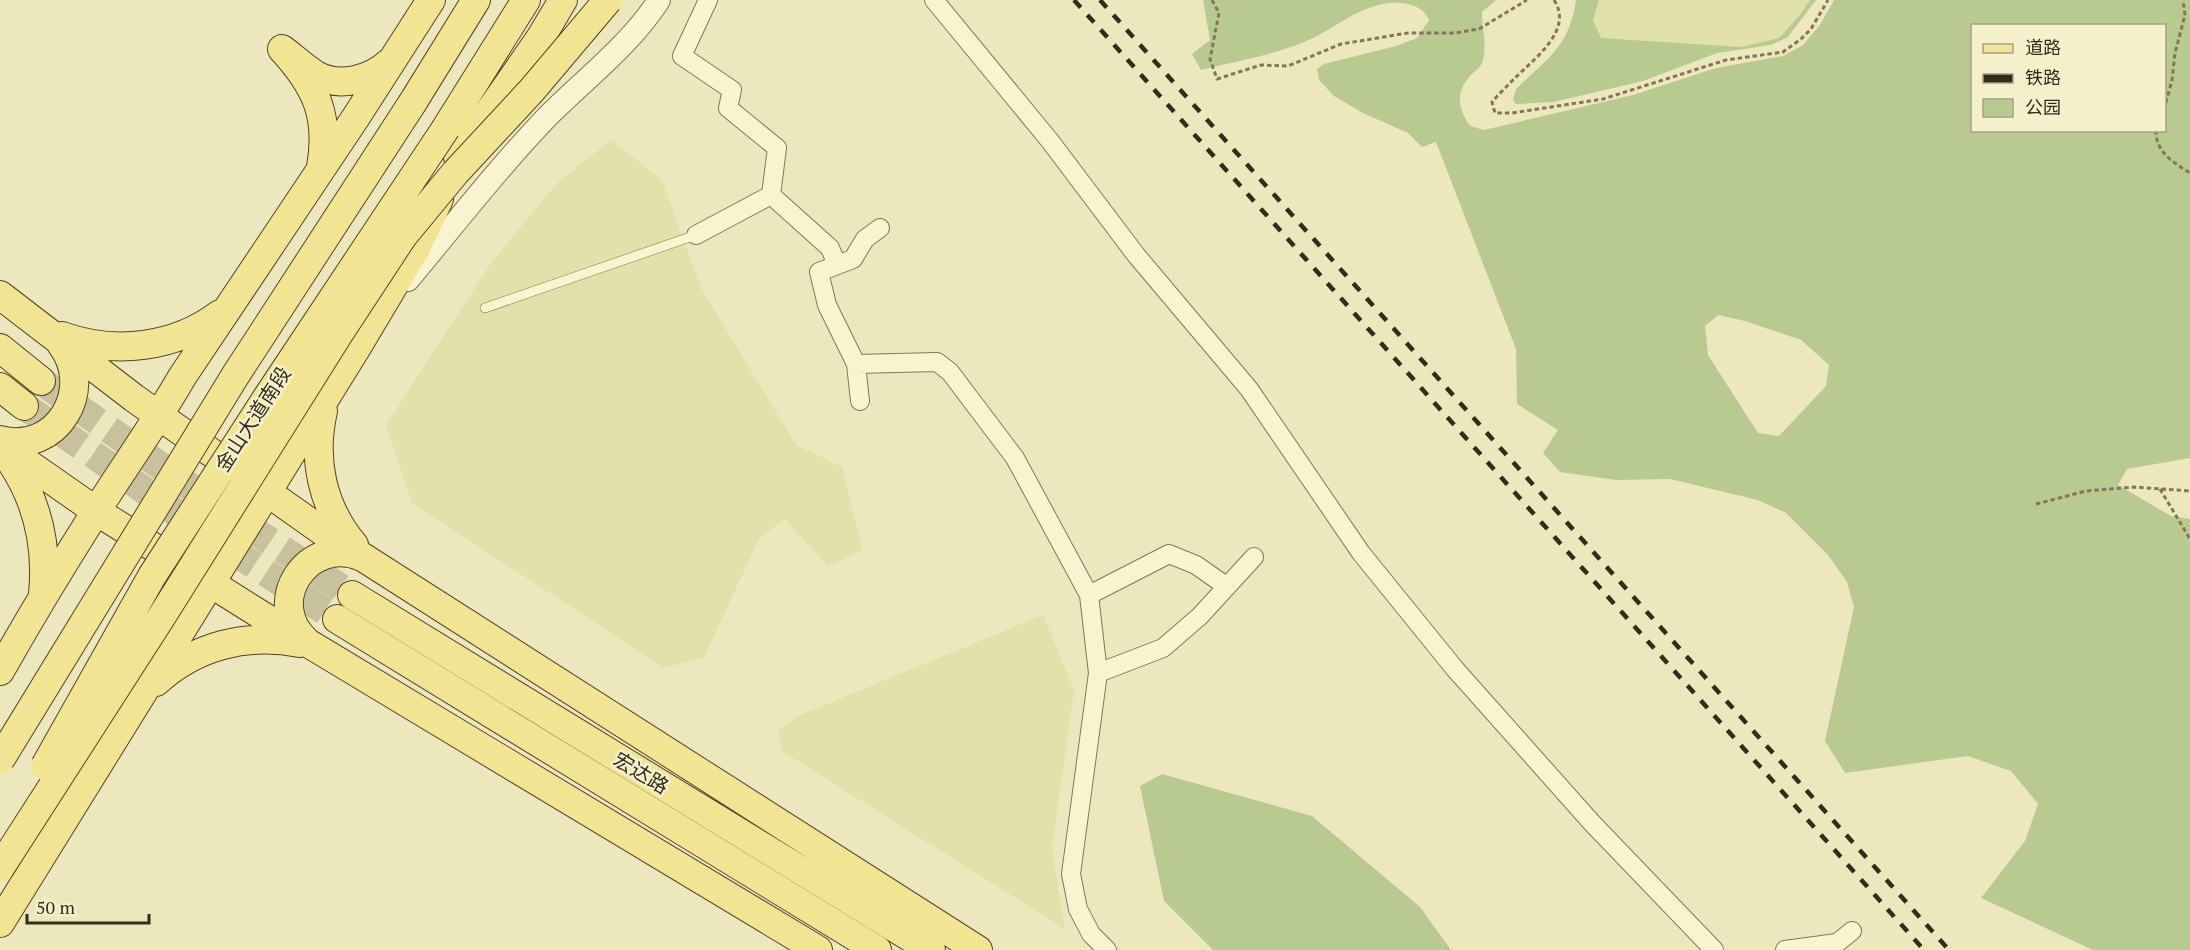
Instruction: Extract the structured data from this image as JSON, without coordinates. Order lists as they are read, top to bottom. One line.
{"streets":{"main road":["金山大道南段","宏达路"]},"legend":["道路","铁路","公园"],"scale_bar":"50 m"}
